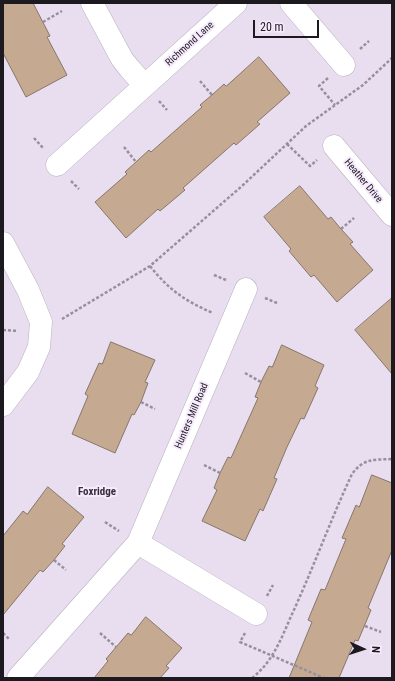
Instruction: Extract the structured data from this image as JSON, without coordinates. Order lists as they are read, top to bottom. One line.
{"streets":{"street":["Richmond Lane","Heather Drive","Hunters Mill Road"]},"districts":["Foxridge"],"scale_bar":"20 m","north":"right"}
